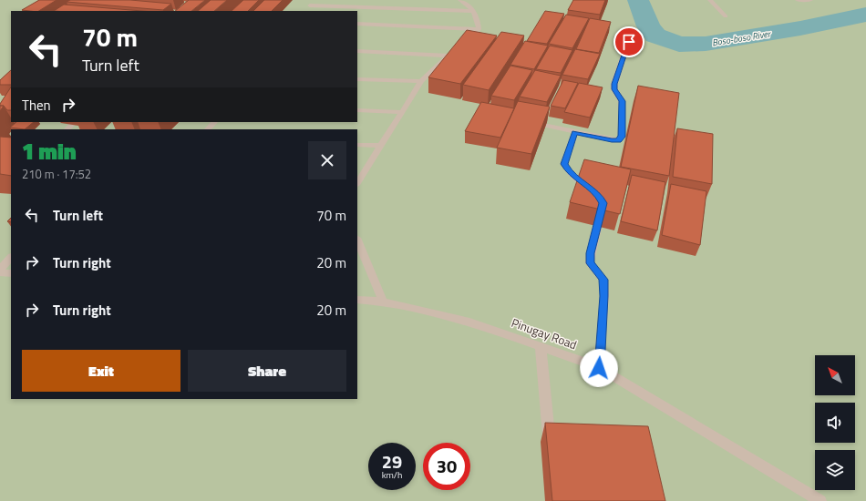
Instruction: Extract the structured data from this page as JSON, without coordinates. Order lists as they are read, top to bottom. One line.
{"streets":{"street":["Pinugay Road"]},"water":["Boso-boso River"],"north":"top left","page":{"turn":["70 m","Turn left"],"then":"Then","heading":["1 min","210 m · 17:52"],"list":[{"name":"Turn left","value":"70 m"},{"name":"Turn right","value":"20 m"},{"name":"Turn right","value":"20 m"}],"buttons":["Exit","Share"],"speed":"29 km/h","limit":"30"}}
